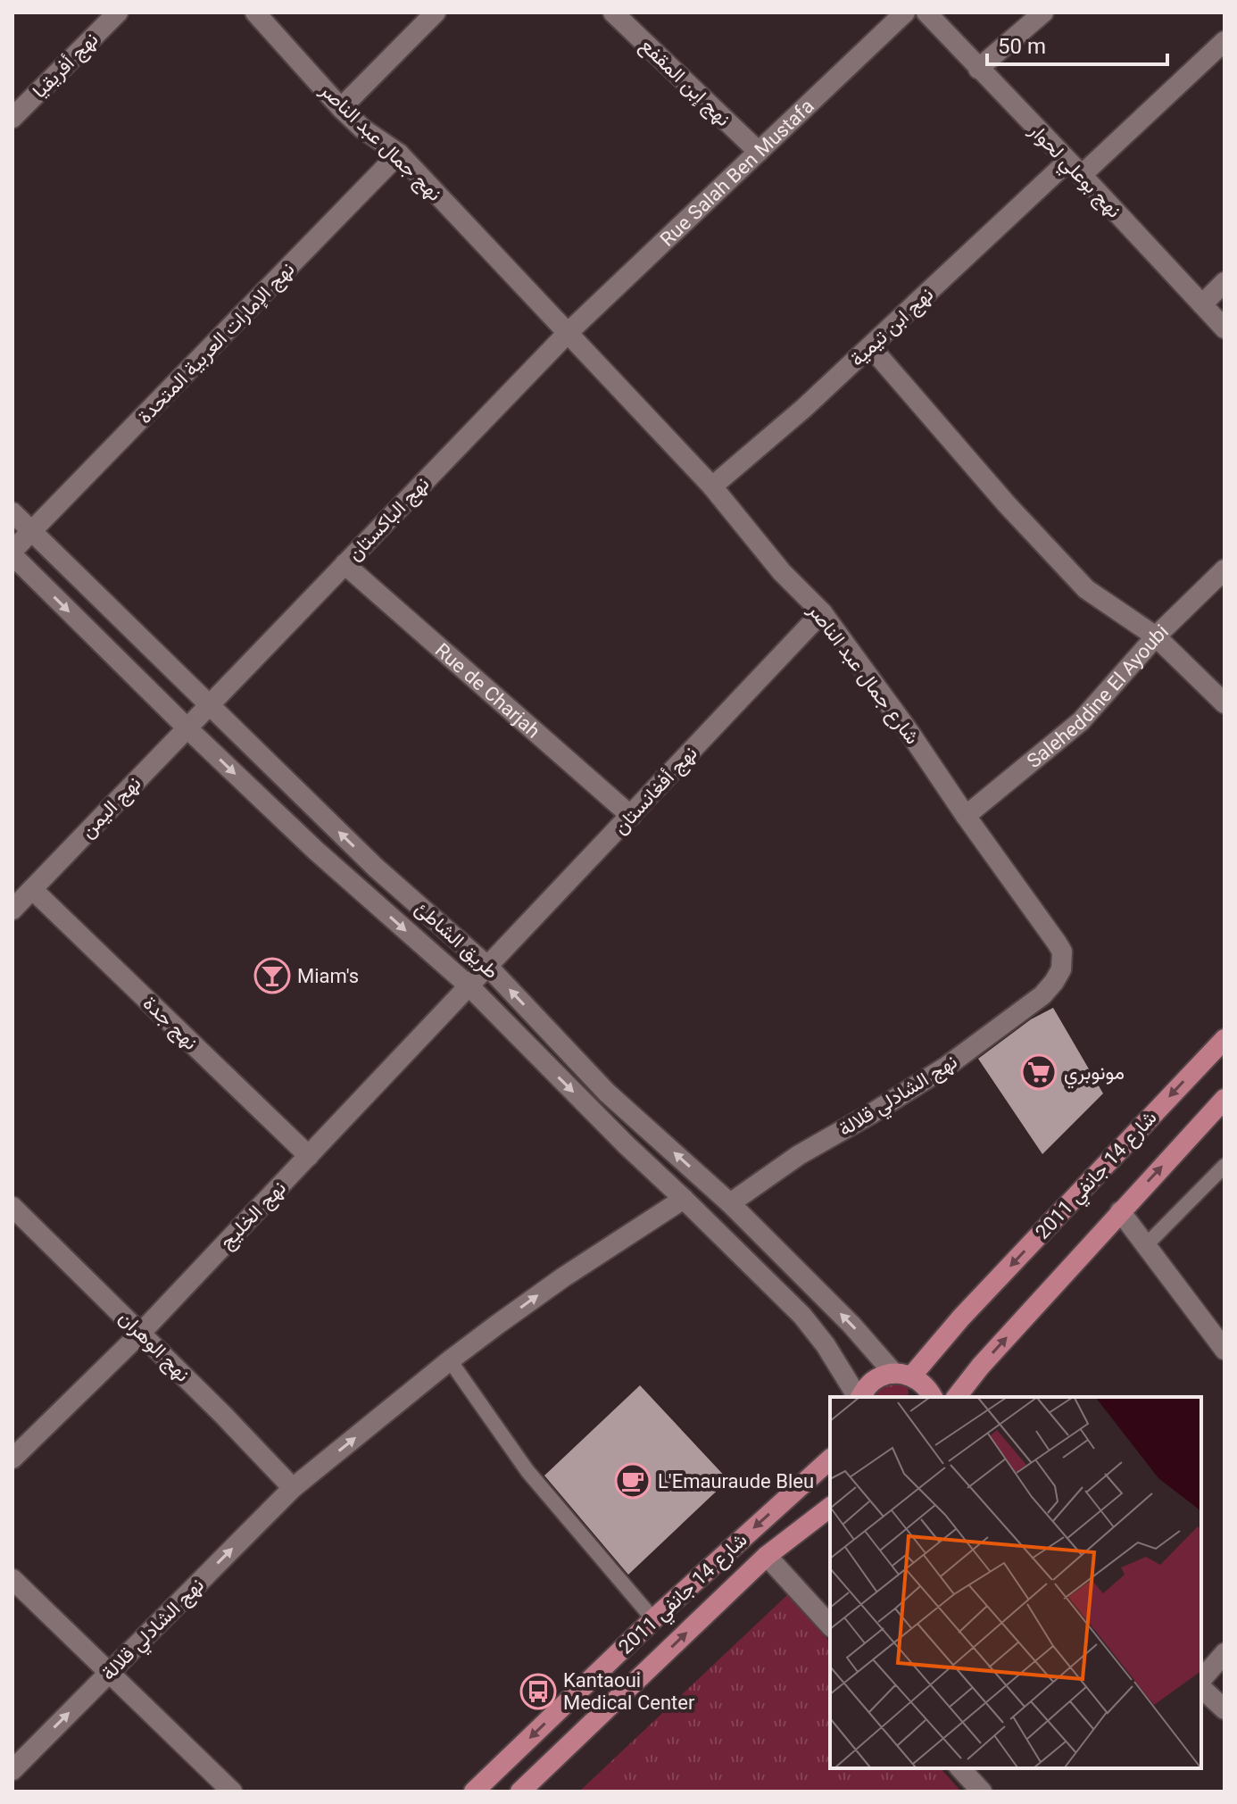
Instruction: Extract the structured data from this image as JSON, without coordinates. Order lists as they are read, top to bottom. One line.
{"streets":{"main road":["شارع 14 جانفي 2011"],"street":["نهج أفريقيا","نهج إبن المقفع","نهج جمال عبد الناصر","نهج بوعلي لحوار","Rue Salah Ben Mustafa","نهج ابن تيمية","نهج الإمارات العربية المتحدة","نهج الباكستان","شارع جمال عبد الناصر","Rue de Charjah","Saleheddine El Ayoubi","نهج أفغانستان","نهج اليمن","طريق الشاطئ","نهج جدة","نهج الشادلي قلالة","نهج الخليج","نهج الوهران"]},"crossings":[["نهج إبن المقفع","Rue Salah Ben Mustafa"],["نهج جمال عبد الناصر","Rue Salah Ben Mustafa"],["نهج جمال عبد الناصر","نهج الإمارات العربية المتحدة"],["نهج جمال عبد الناصر","نهج الباكستان"],["نهج جمال عبد الناصر","شارع جمال عبد الناصر"],["نهج بوعلي لحوار","نهج ابن تيمية"],["Rue Salah Ben Mustafa","نهج الباكستان"],["Rue Salah Ben Mustafa","شارع جمال عبد الناصر"],["نهج ابن تيمية","شارع جمال عبد الناصر"],["نهج الإمارات العربية المتحدة","طريق الشاطئ"],["نهج الباكستان","شارع جمال عبد الناصر"],["نهج الباكستان","Rue de Charjah"],["نهج الباكستان","نهج اليمن"],["نهج الباكستان","طريق الشاطئ"],["شارع جمال عبد الناصر","Saleheddine El Ayoubi"],["شارع جمال عبد الناصر","نهج أفغانستان"],["شارع جمال عبد الناصر","نهج الشادلي قلالة"],["Rue de Charjah","نهج أفغانستان"],["نهج أفغانستان","طريق الشاطئ"],["نهج أفغانستان","نهج الخليج"],["نهج اليمن","طريق الشاطئ"],["نهج اليمن","نهج جدة"],["طريق الشاطئ","نهج الشادلي قلالة"],["طريق الشاطئ","شارع 14 جانفي 2011"],["طريق الشاطئ","نهج الخليج"],["نهج جدة","نهج الخليج"],["نهج الشادلي قلالة","نهج الوهران"],["نهج الخليج","نهج الوهران"]],"one_way":["نهج الشادلي قلالة"],"places":{"bar":["Miam's"],"supermarket":["مونوبري"],"cafe":["L'Emauraude Bleu"],"bus stop":["Kantaoui Medical Center"]},"scale_bar":"50 m"}
